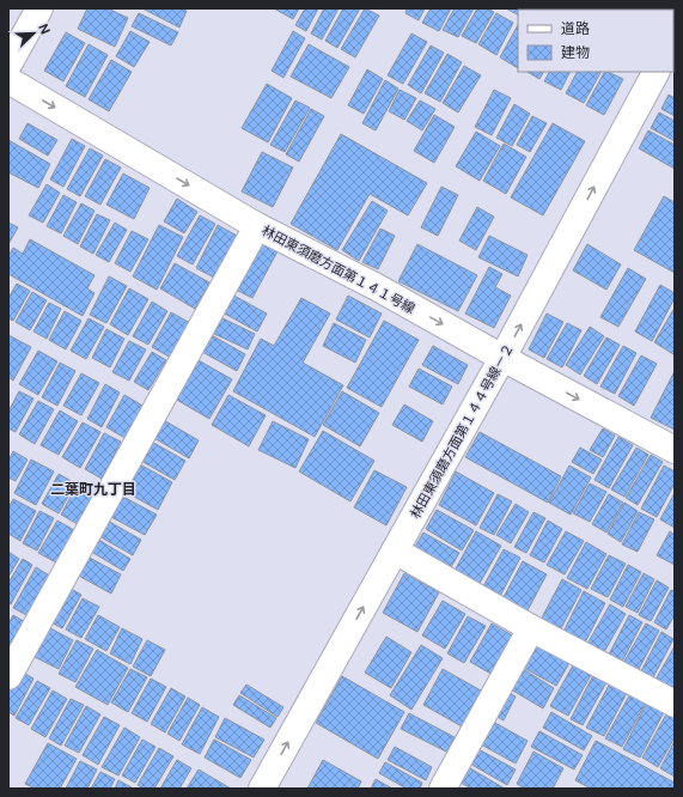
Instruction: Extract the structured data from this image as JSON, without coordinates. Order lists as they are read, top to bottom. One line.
{"streets":{"street":["林田東須磨方面第１４１号線","林田東須磨方面第１４４号線－２"]},"crossings":[["林田東須磨方面第１４１号線","林田東須磨方面第１４４号線－２"]],"one_way":["林田東須磨方面第１４１号線"],"districts":["二葉町九丁目"],"legend":["道路","建物"],"north":"top right"}
